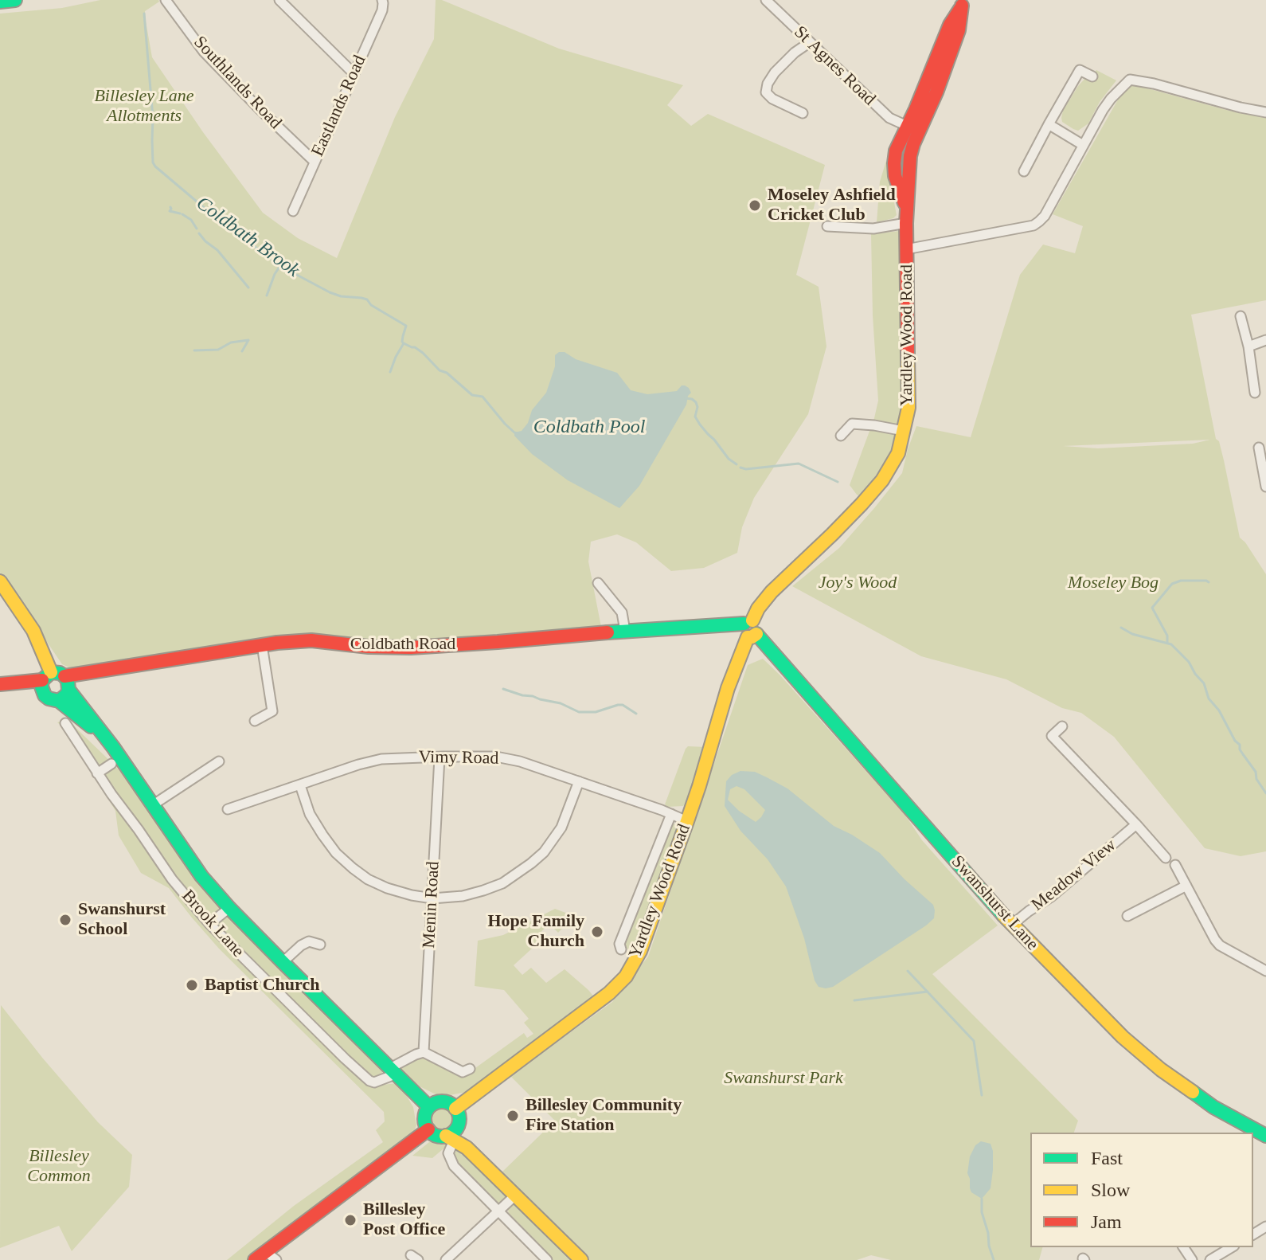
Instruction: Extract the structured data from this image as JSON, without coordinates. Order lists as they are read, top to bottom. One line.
{"streets":{"main road":["Yardley Wood Road","Coldbath Road","Swanshurst Lane","Brook Lane"],"street":["St Agnes Road","Southlands Road","Eastlands Road","Vimy Road","Meadow View","Menin Road"]},"crossings":[["St Agnes Road","Yardley Wood Road"],["Southlands Road","Eastlands Road"],["Yardley Wood Road","Coldbath Road"],["Yardley Wood Road","Vimy Road"],["Yardley Wood Road","Swanshurst Lane"],["Yardley Wood Road","Brook Lane"],["Coldbath Road","Swanshurst Lane"],["Coldbath Road","Brook Lane"],["Vimy Road","Menin Road"],["Meadow View","Swanshurst Lane"]],"water":["Coldbath Brook","Coldbath Pool"],"parks":["Billesley Lane Allotments","Joy's Wood","Moseley Bog","Swanshurst Park","Billesley Common"],"places":["Moseley Ashfield Cricket Club","Swanshurst School","Hope Family Church","Baptist Church","Billesley Community Fire Station","Billesley Post Office"],"legend":["Fast","Slow","Jam"]}
